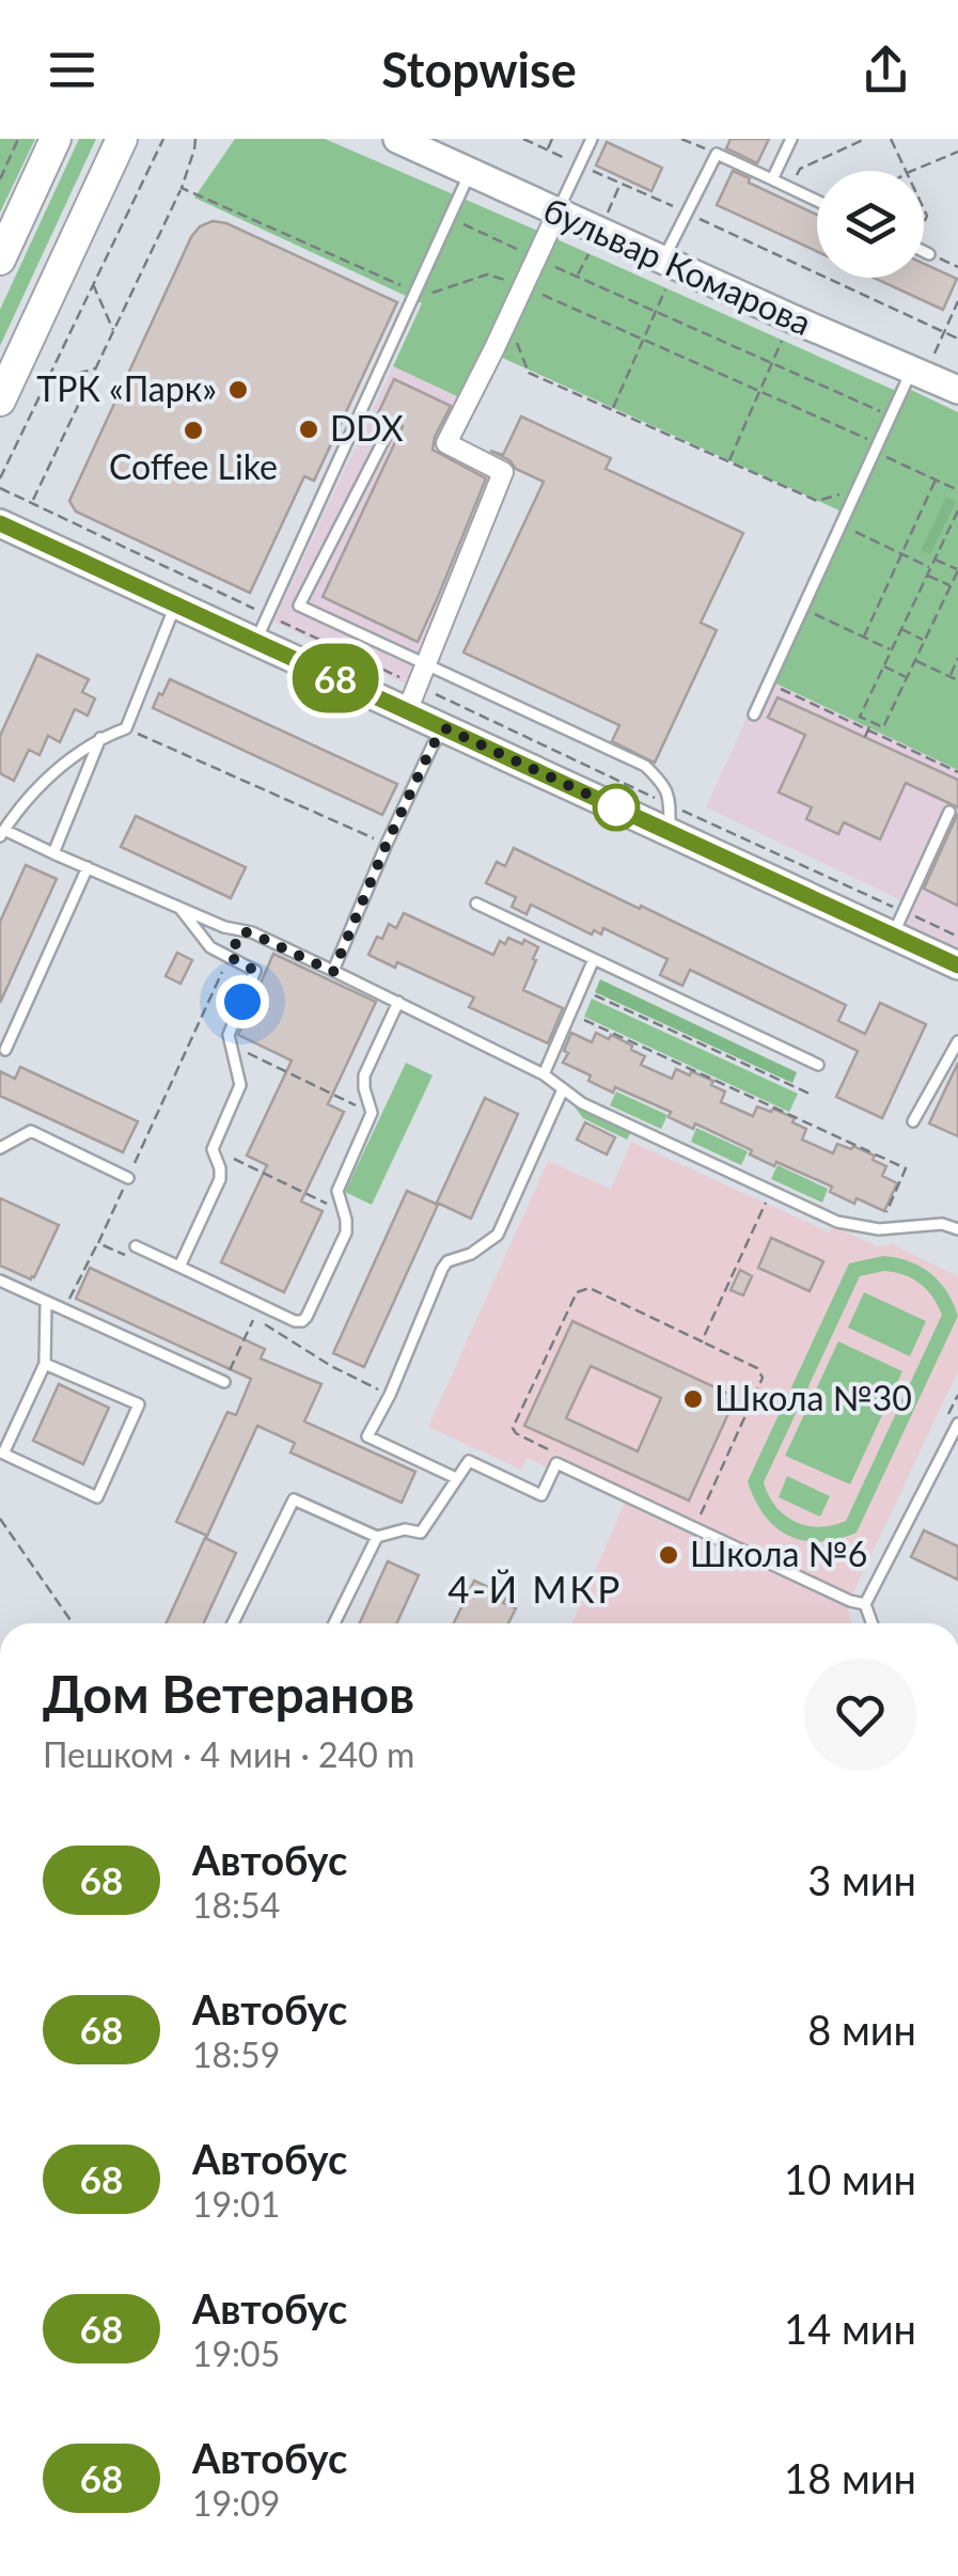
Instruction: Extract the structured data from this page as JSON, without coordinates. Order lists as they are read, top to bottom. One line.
{"streets":{"street":["бульвар Комарова"]},"districts":["4-Й МКР"],"places":["ТРК «Парк»","DDX","Coffee Like","Школа №30","Школа №6"],"lines":["bus line 68"],"page":{"header":"Stopwise","on_map":"68","heading":["Дом Ветеранов","Пешком · 4 мин · 240 m"],"list":[{"mark":"68","name":"Автобус","note":"18:54","value":"3 мин"},{"mark":"68","name":"Автобус","note":"18:59","value":"8 мин"},{"mark":"68","name":"Автобус","note":"19:01","value":"10 мин"},{"mark":"68","name":"Автобус","note":"19:05","value":"14 мин"},{"mark":"68","name":"Автобус","note":"19:09","value":"18 мин"}]}}
